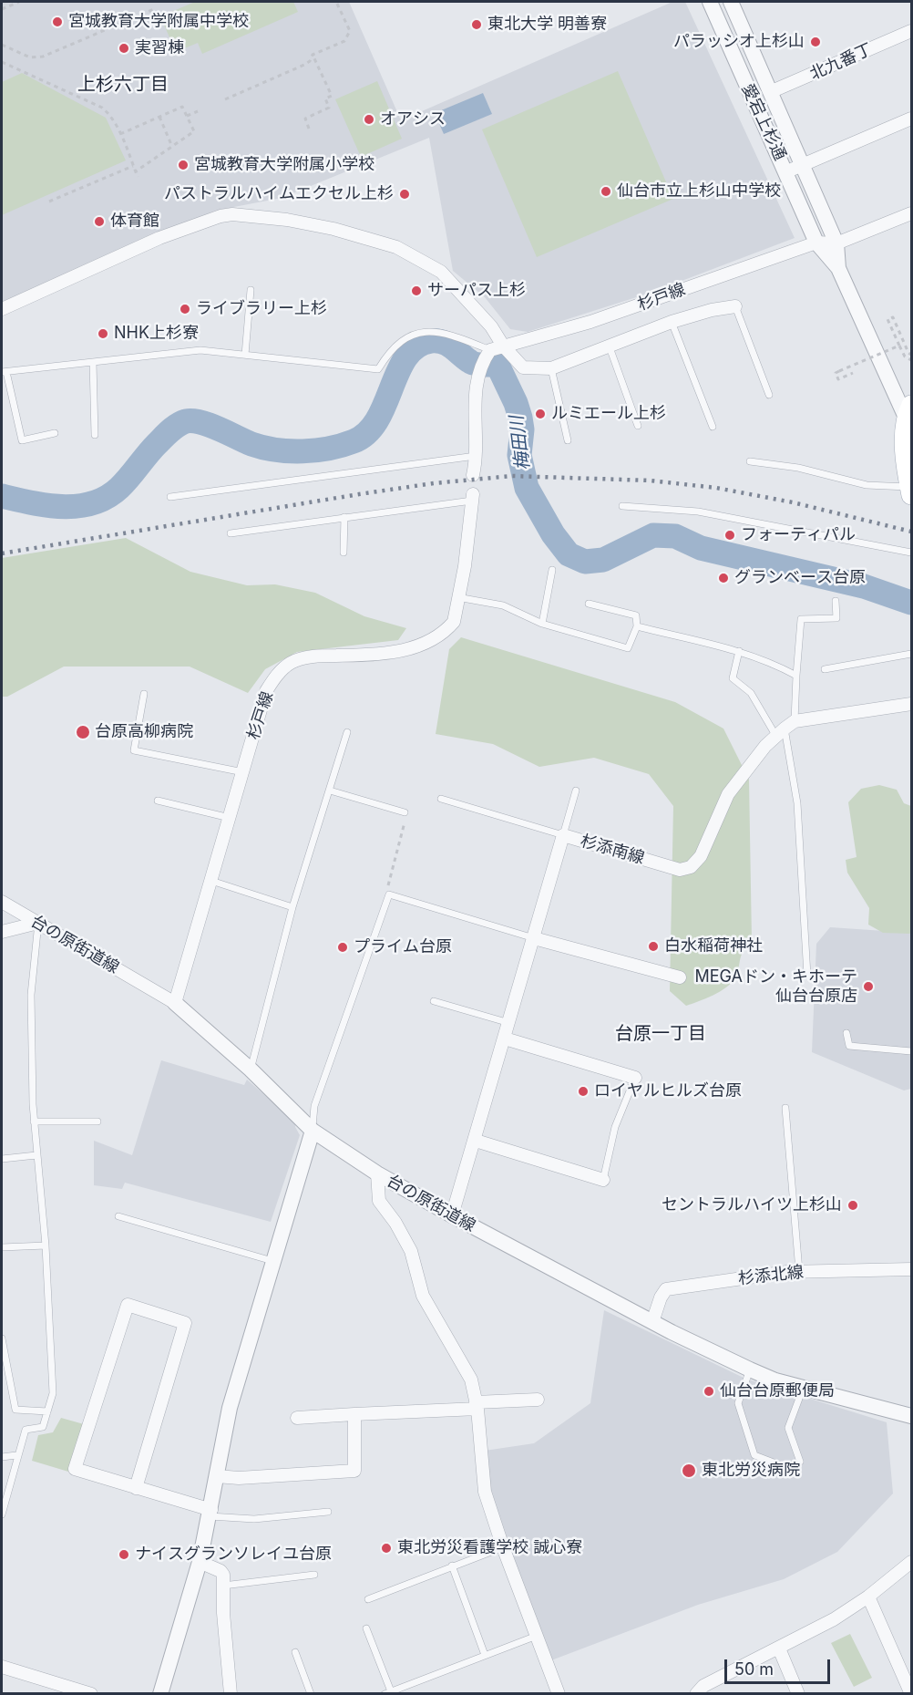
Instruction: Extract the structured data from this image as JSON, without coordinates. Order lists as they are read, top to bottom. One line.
{"streets":{"street":["北九番丁","愛宕上杉通","杉戸線","杉添南線","台の原街道線","杉添北線"]},"crossings":[["北九番丁","愛宕上杉通"],["愛宕上杉通","杉戸線"],["杉戸線","台の原街道線"],["杉添南線","台の原街道線"],["台の原街道線","杉添北線"]],"districts":["上杉六丁目","台原一丁目"],"water":["梅田川"],"places":["宮城教育大学附属中学校","東北大学 明善寮","パラッシオ上杉山","実習棟","オアシス","宮城教育大学附属小学校","仙台市立上杉山中学校","パストラルハイムエクセル上杉","体育館","サーパス上杉","ライブラリー上杉","NHK上杉寮","ルミエール上杉","フォーティパル","グランベース台原","台原高柳病院","白水稲荷神社","プライム台原","MEGAドン・キホーテ 仙台台原店","ロイヤルヒルズ台原","セントラルハイツ上杉山","仙台台原郵便局","東北労災病院","東北労災看護学校 誠心寮","ナイスグランソレイユ台原"],"scale_bar":"50 m"}
